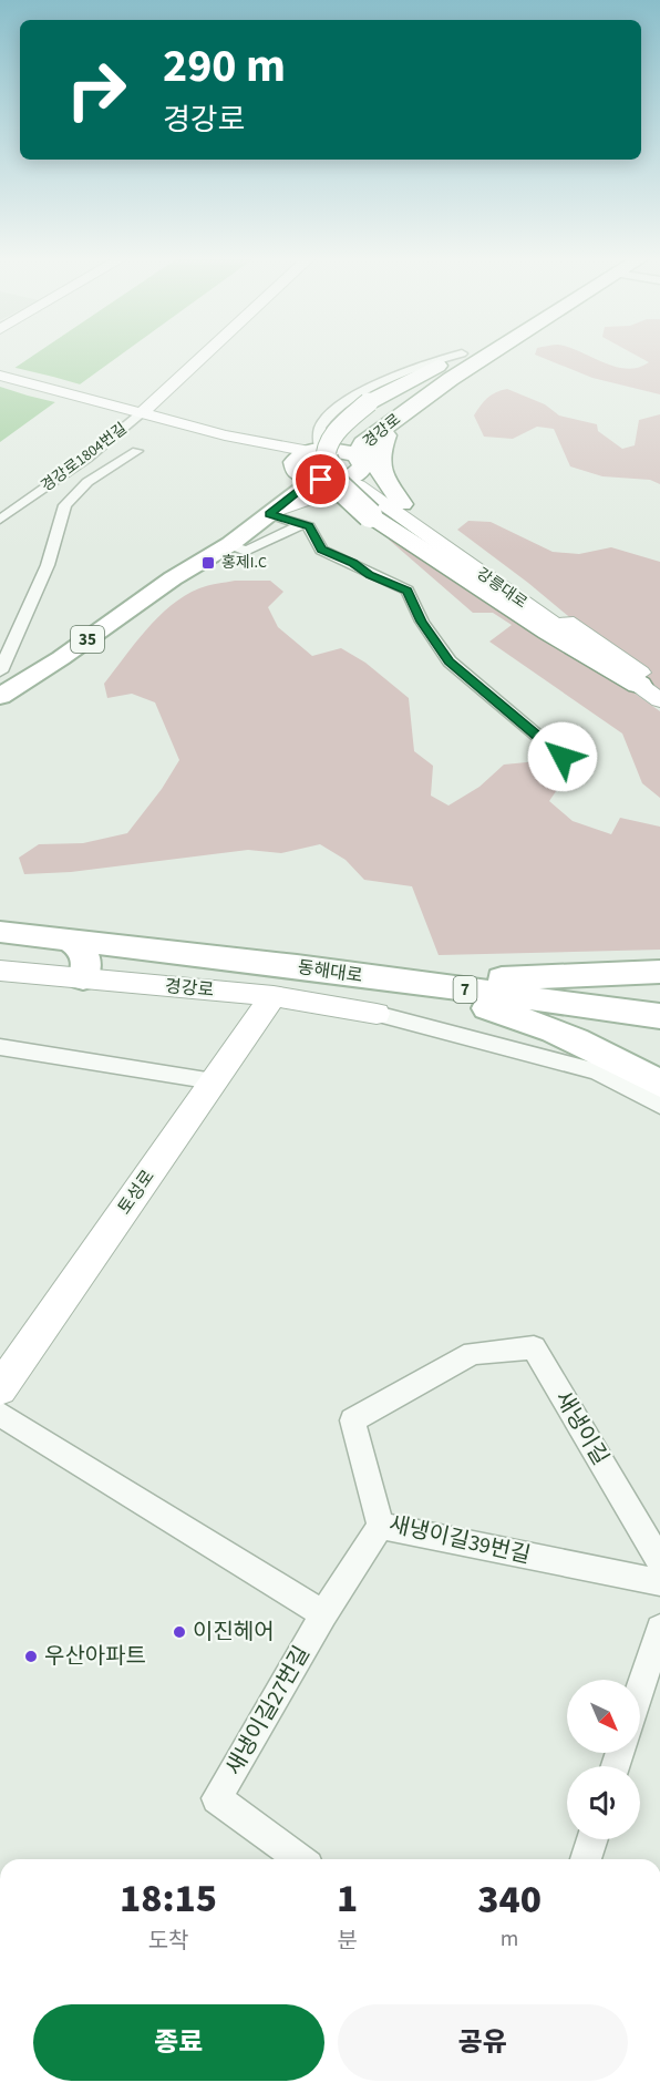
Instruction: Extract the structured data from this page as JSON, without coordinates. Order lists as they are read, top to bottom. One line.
{"streets":{"highway":["경강로","35"],"main road":["동해대로","7"],"street":["경강로1804번길","강릉대로","토성로","새냉이길","새냉이길39번길","새냉이길27번길"]},"crossings":[["경강로","강릉대로"],["경강로","토성로"],["새냉이길","새냉이길39번길"],["새냉이길39번길","새냉이길27번길"]],"places":{"transit":["홍제I.C"],"other":["이진헤어","우산아파트"]},"north":"bottom right","page":{"turn":["290 m","경강로"],"eta":["18:15","도착","1","분","340","m"],"buttons":["종료","공유"]}}
